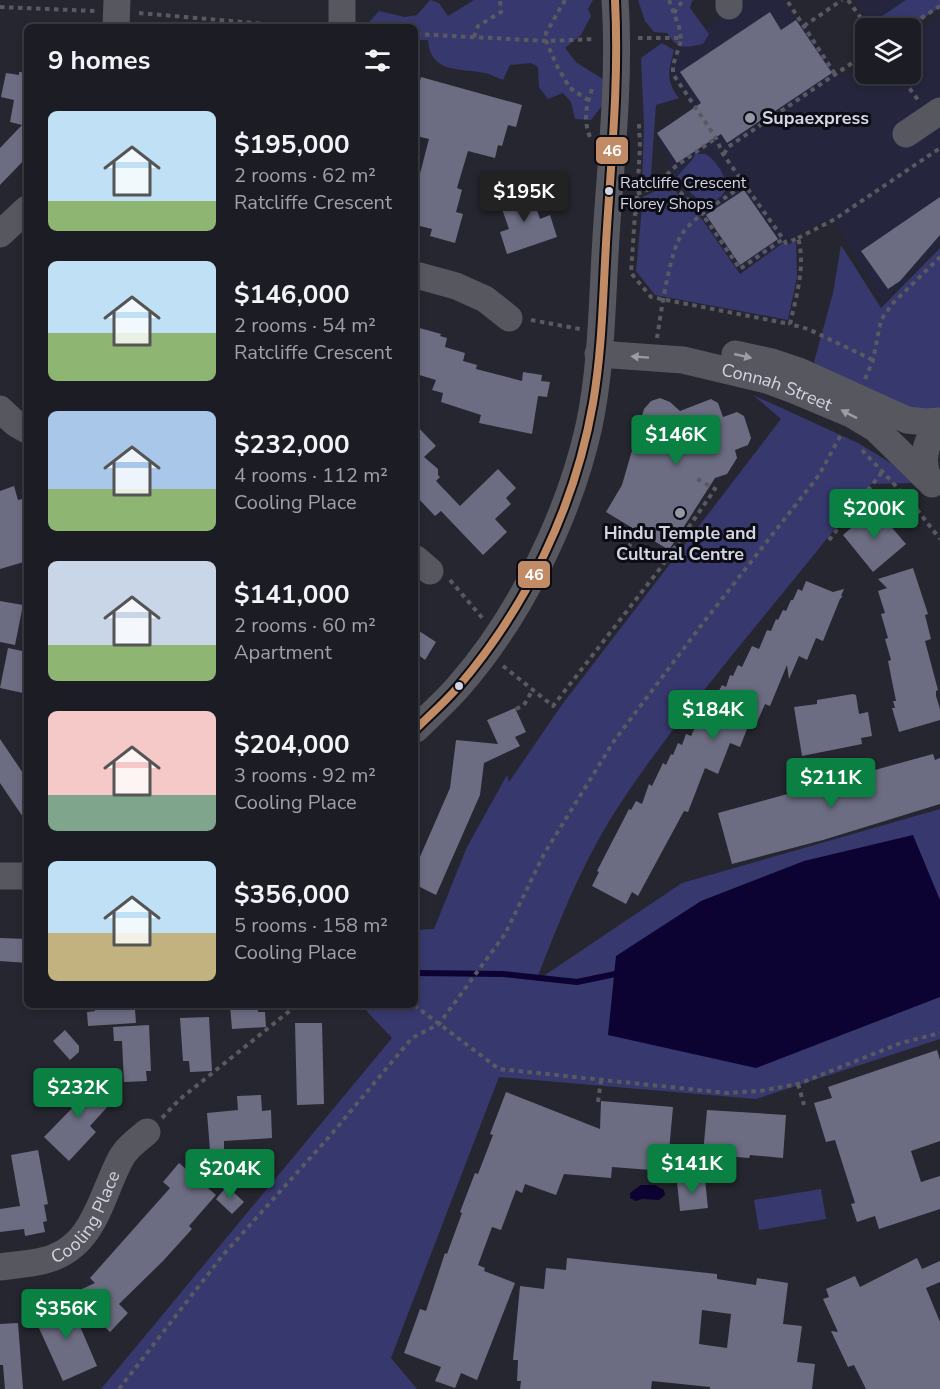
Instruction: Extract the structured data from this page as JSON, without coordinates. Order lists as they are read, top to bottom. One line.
{"streets":{"street":["Connah Street","Cooling Place"]},"places":["Supaexpress","Ratcliffe Crescent Florey Shops","Hindu Temple and Cultural Centre"],"lines":["transit line 46"],"page":{"heading":"9 homes","list":[{"name":"$195,000","note":"2 rooms · 62 m² · Ratcliffe Crescent"},{"name":"$146,000","note":"2 rooms · 54 m² · Ratcliffe Crescent"},{"name":"$232,000","note":"4 rooms · 112 m² · Cooling Place"},{"name":"$141,000","note":"2 rooms · 60 m² · Apartment"},{"name":"$204,000","note":"3 rooms · 92 m² · Cooling Place"},{"name":"$356,000","note":"5 rooms · 158 m² · Cooling Place"}],"price":["$195K","$146K","$200K","$184K","$211K","$232K","$141K","$204K","$356K"]}}
